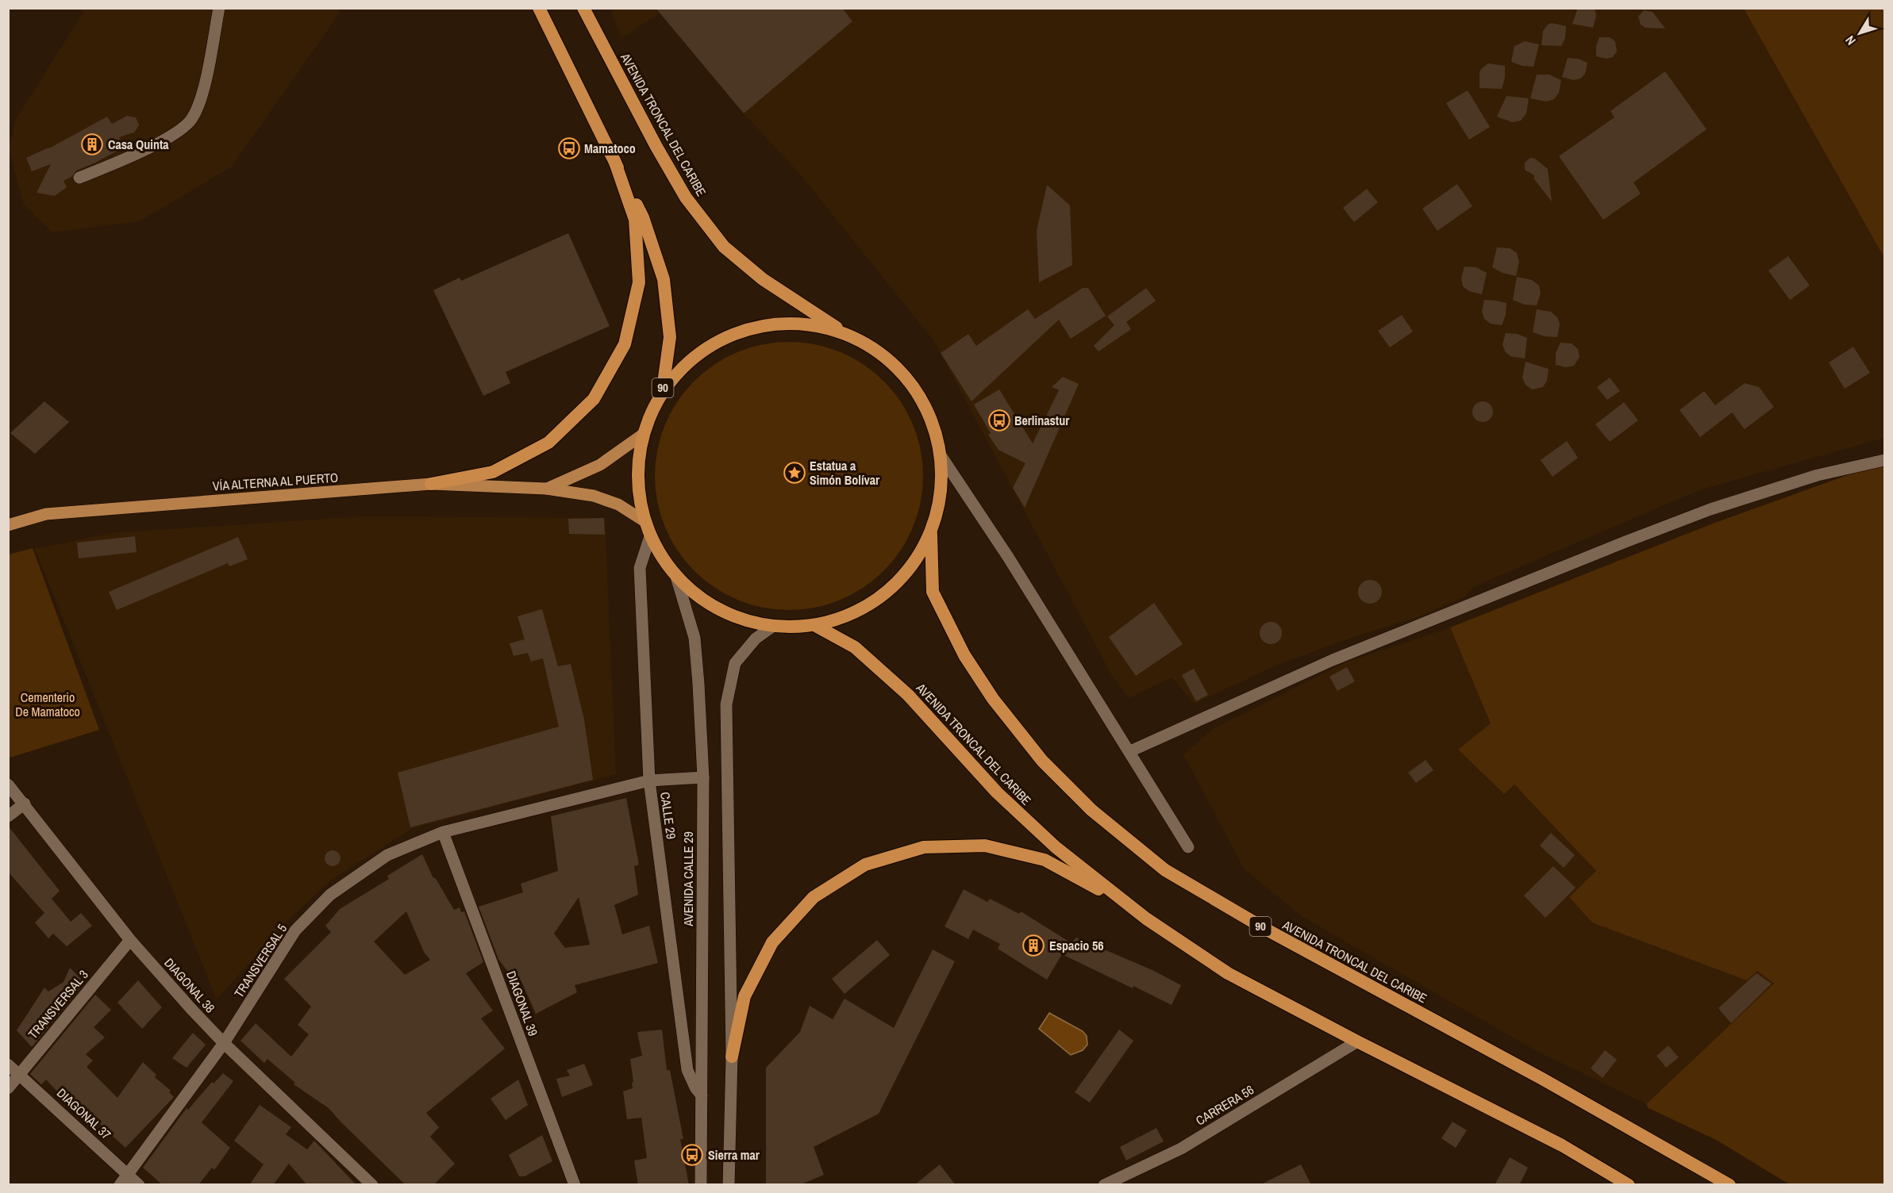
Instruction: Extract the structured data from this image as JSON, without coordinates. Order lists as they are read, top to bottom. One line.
{"streets":{"highway":["AVENIDA TRONCAL DEL CARIBE","90"],"main road":["VÍA ALTERNA AL PUERTO"],"street":["CALLE 29","AVENIDA CALLE 29","TRANSVERSAL 5","DIAGONAL 38","DIAGONAL 39","TRANSVERSAL 3","CARRERA 56","DIAGONAL 37"]},"crossings":[["AVENIDA TRONCAL DEL CARIBE","90"],["AVENIDA TRONCAL DEL CARIBE","CARRERA 56"],["90","VÍA ALTERNA AL PUERTO"],["90","CALLE 29"],["90","AVENIDA CALLE 29"],["CALLE 29","AVENIDA CALLE 29"],["CALLE 29","TRANSVERSAL 5"],["AVENIDA CALLE 29","TRANSVERSAL 5"],["TRANSVERSAL 5","DIAGONAL 38"],["TRANSVERSAL 5","DIAGONAL 39"],["TRANSVERSAL 5","DIAGONAL 37"],["DIAGONAL 38","TRANSVERSAL 3"],["TRANSVERSAL 3","DIAGONAL 37"]],"parks":["Cementerio De Mamatoco"],"places":{"building":["Casa Quinta","Espacio 56"],"bus stop":["Mamatoco","Berlinastur","Sierra mar"],"place":["Estatua a Simón Bolívar"]},"north":"bottom left"}
